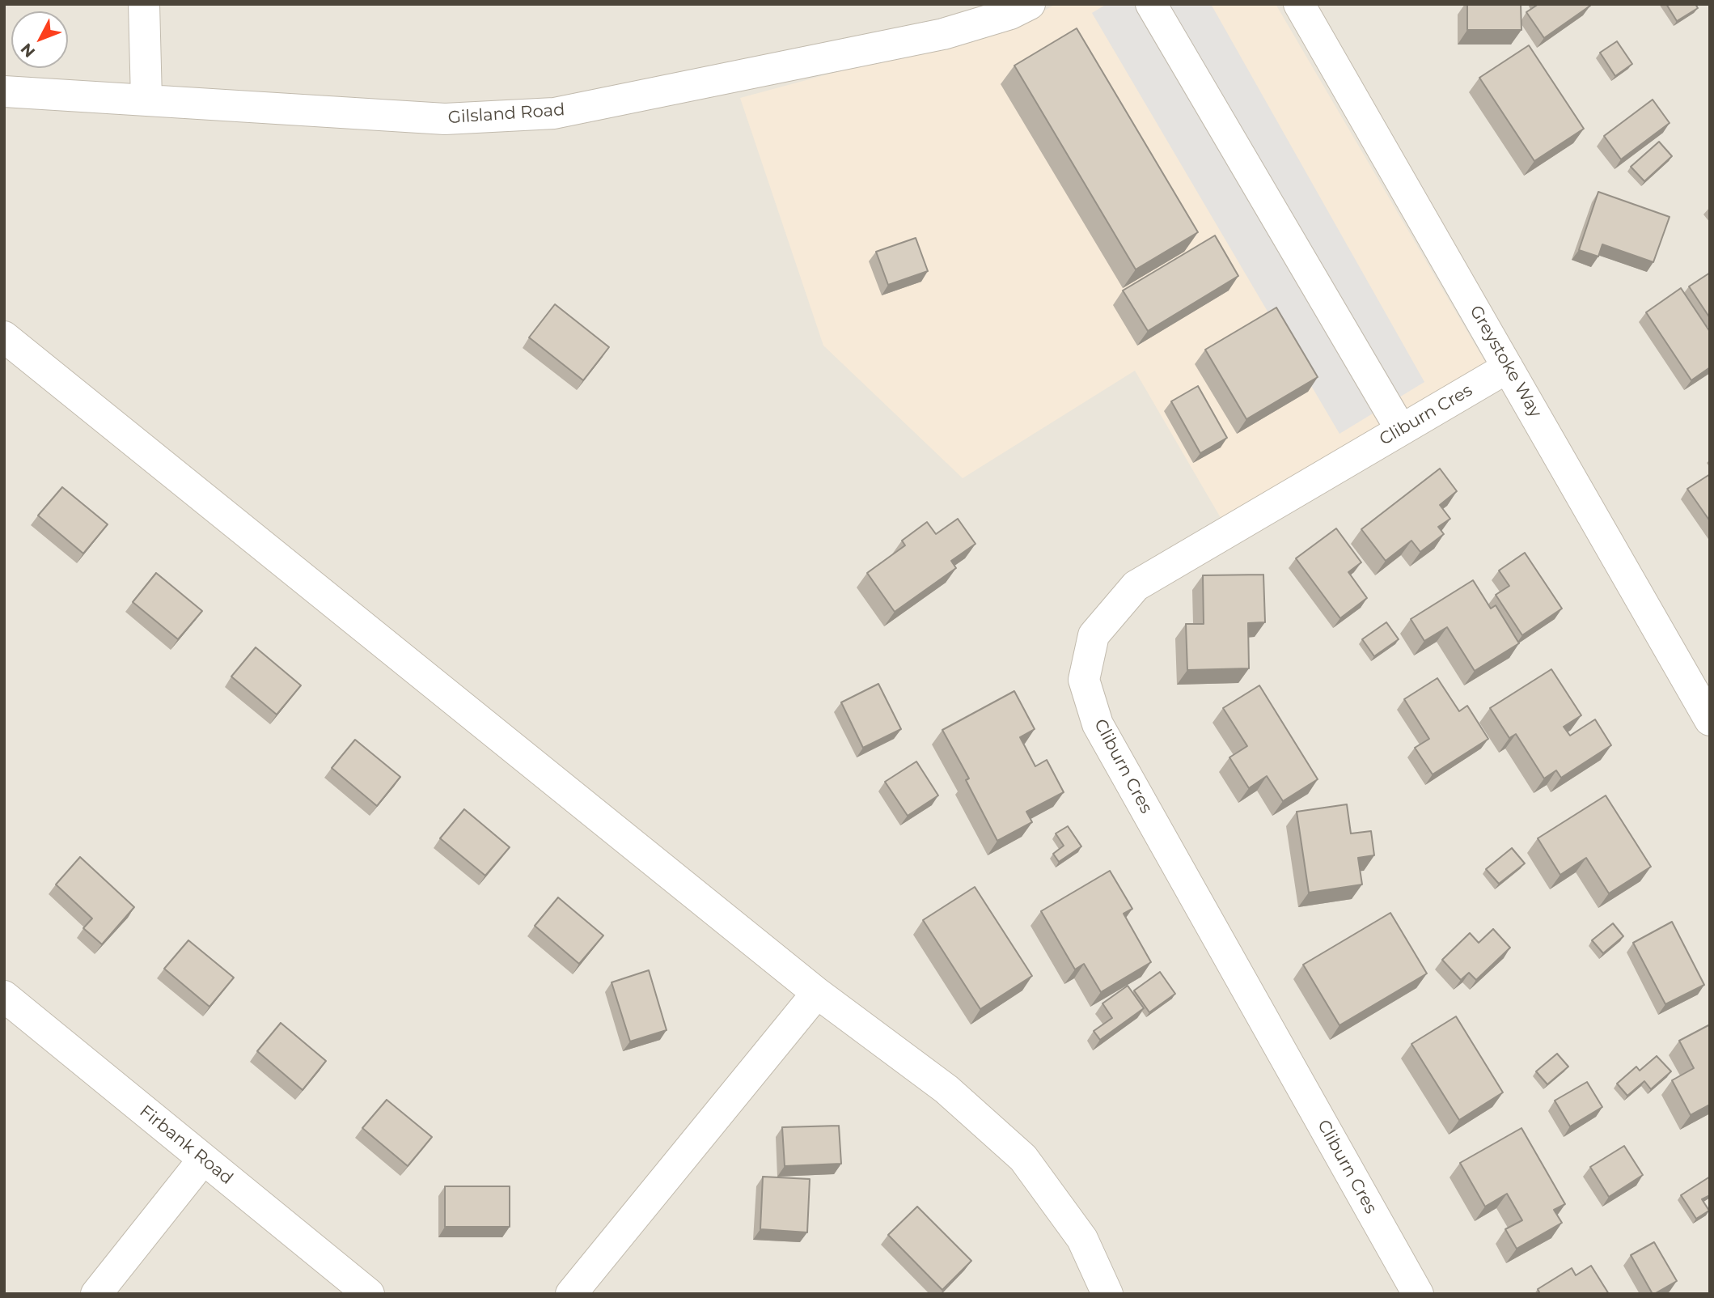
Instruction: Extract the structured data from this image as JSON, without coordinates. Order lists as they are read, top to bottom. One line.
{"streets":{"street":["Gilsland Road","Greystoke Way","Cliburn Cres","Firbank Road"]},"crossings":[["Greystoke Way","Cliburn Cres"]],"north":"bottom left"}
